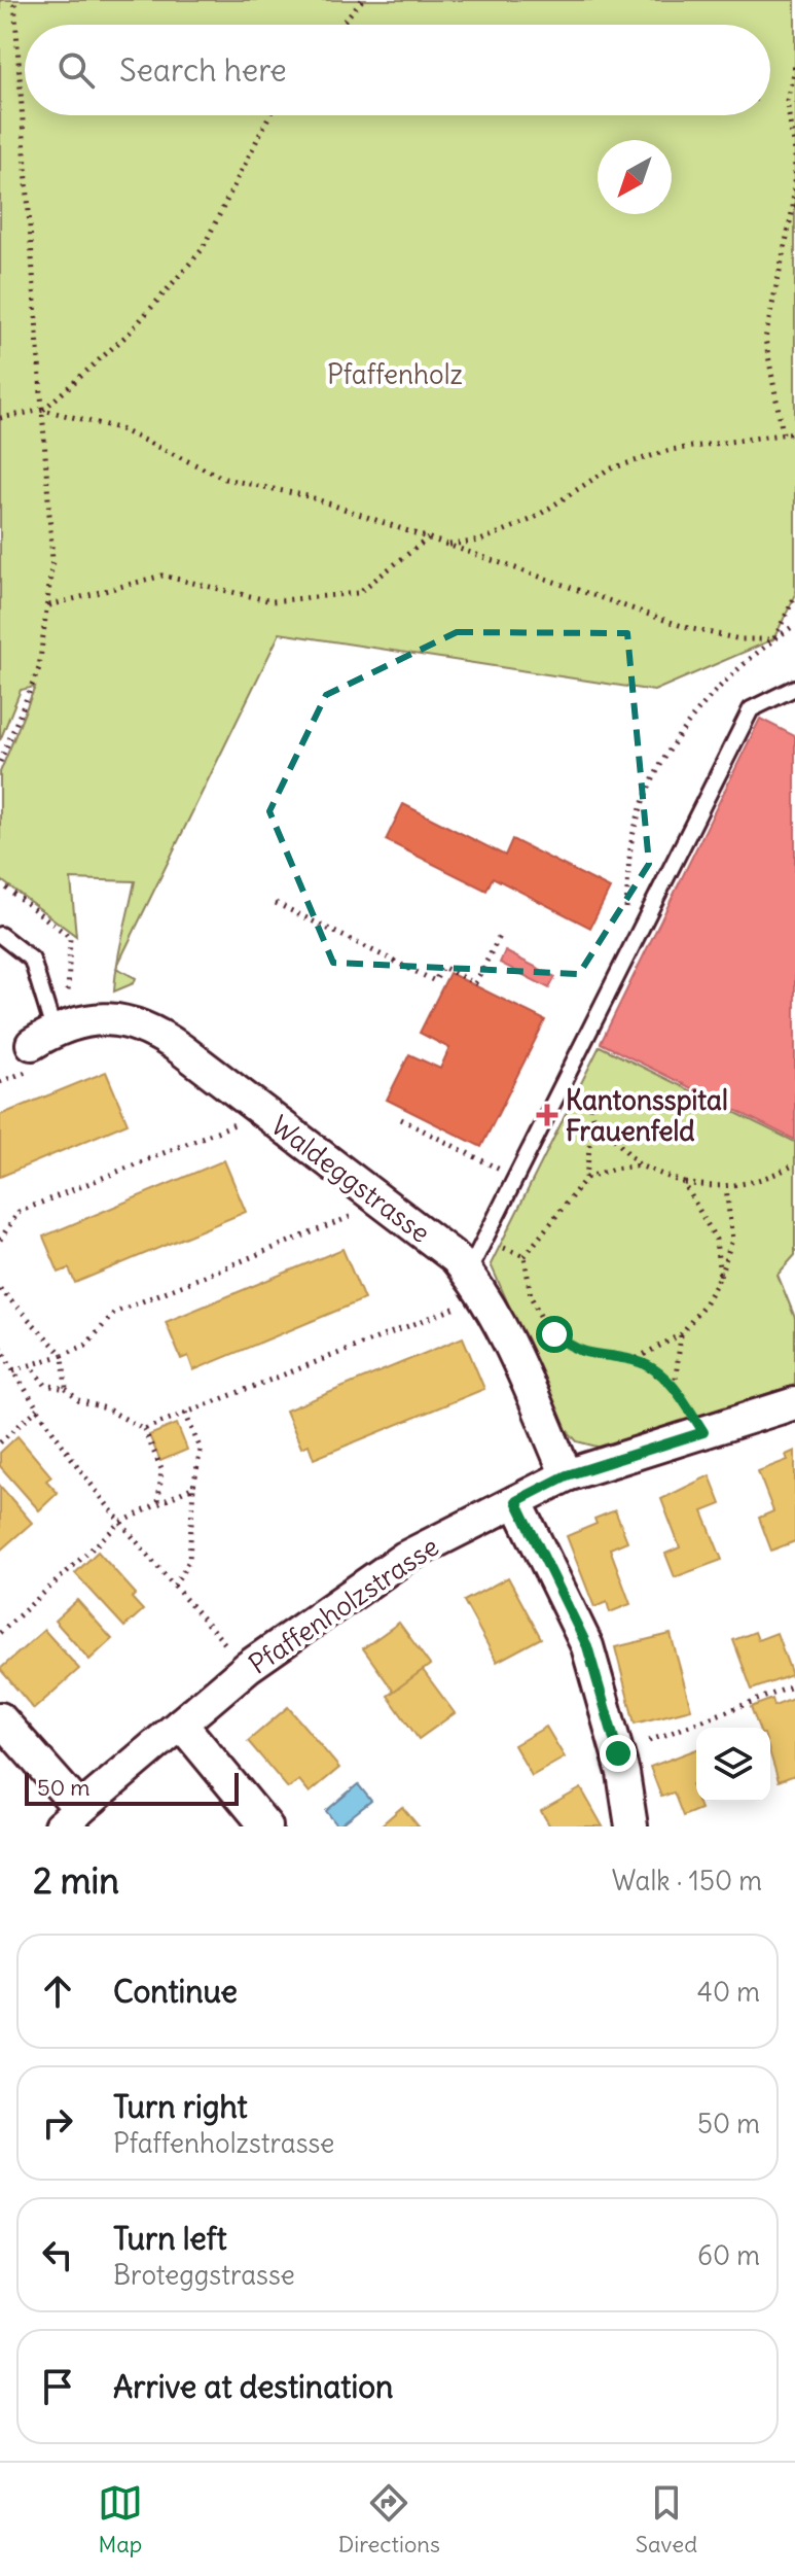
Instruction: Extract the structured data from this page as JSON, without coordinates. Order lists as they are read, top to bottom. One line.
{"streets":{"street":["Waldeggstrasse","Pfaffenholzstrasse"]},"crossings":[["Waldeggstrasse","Pfaffenholzstrasse"]],"parks":["Pfaffenholz"],"places":{"health":["Kantonsspital Frauenfeld"]},"scale_bar":"50 m","north":"bottom left","page":{"search":"Search here","scale":"50 m","heading":["2 min","Walk · 150 m"],"list":[["Continue","40 m"],["Turn right","Pfaffenholzstrasse","50 m"],["Turn left","Broteggstrasse","60 m"],"Arrive at destination"],"nav":["Map","Directions","Saved"]}}
